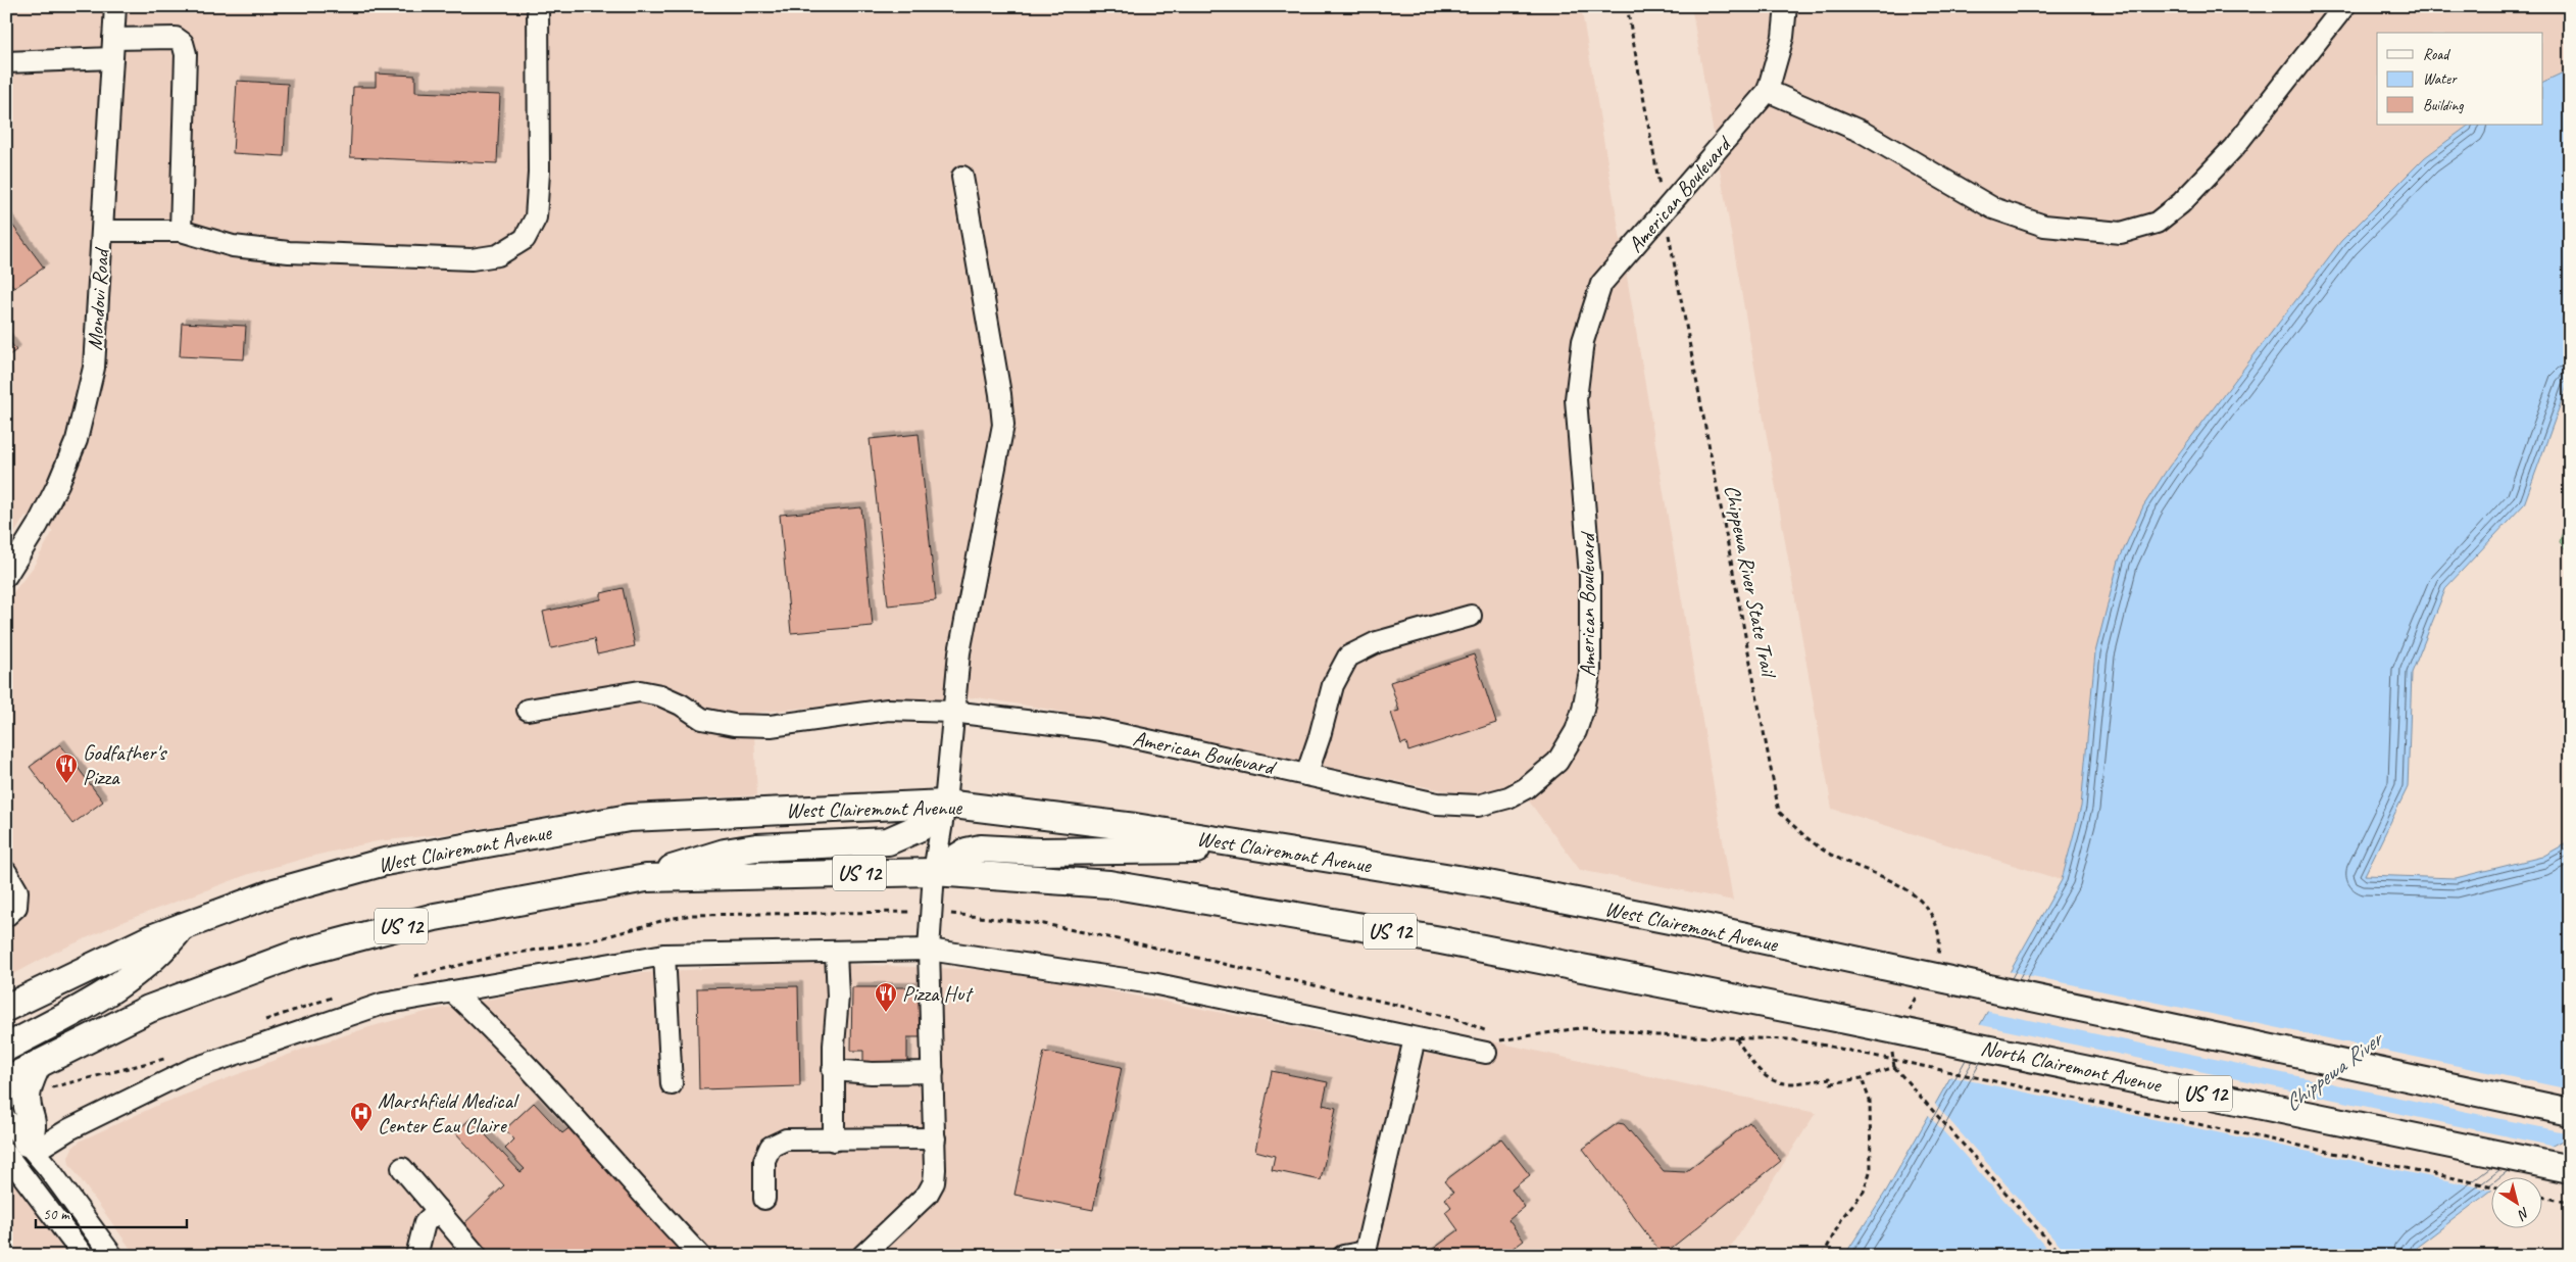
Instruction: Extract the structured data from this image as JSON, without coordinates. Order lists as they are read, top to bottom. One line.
{"streets":{"main road":["West Clairemont Avenue","US 12","North Clairemont Avenue"],"street":["American Boulevard","Mondovi Road"],"path":["Chippewa River State Trail"]},"crossings":[["American Boulevard","Chippewa River State Trail"],["US 12","North Clairemont Avenue"]],"water":["Chippewa River"],"places":{"restaurant":["Godfather's Pizza","Pizza Hut"],"hospital":["Marshfield Medical Center Eau Claire"]},"legend":["Road","Water","Building"],"scale_bar":"50 m","north":"bottom right"}
